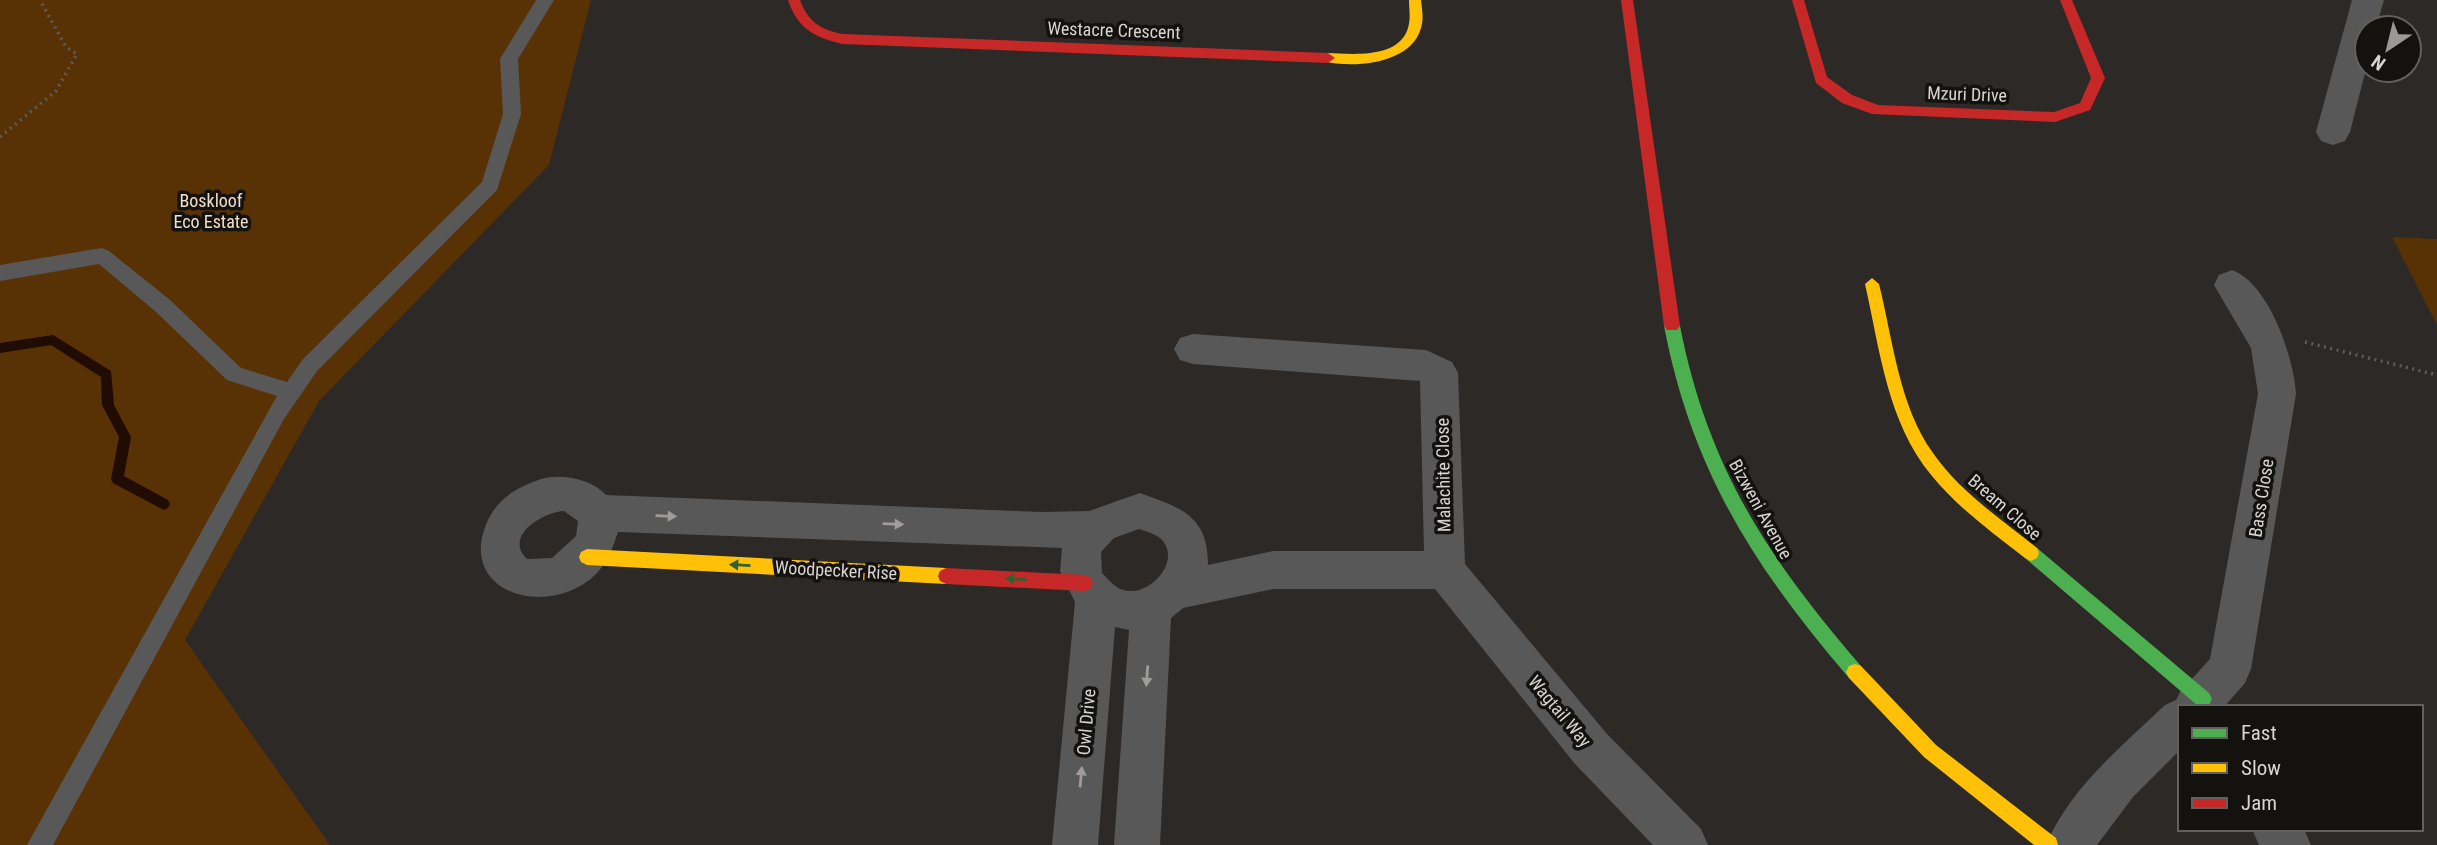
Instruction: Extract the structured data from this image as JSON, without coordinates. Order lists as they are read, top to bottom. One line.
{"streets":{"street":["Westacre Crescent","Mzuri Drive","Malachite Close","Bass Close","Bream Close","Bizweni Avenue","Woodpecker Rise","Wagtail Way","Owl Drive"]},"crossings":[["Malachite Close","Wagtail Way"],["Woodpecker Rise","Owl Drive"]],"parks":["Boskloof Eco Estate"],"legend":["Fast","Slow","Jam"],"north":"bottom left"}
